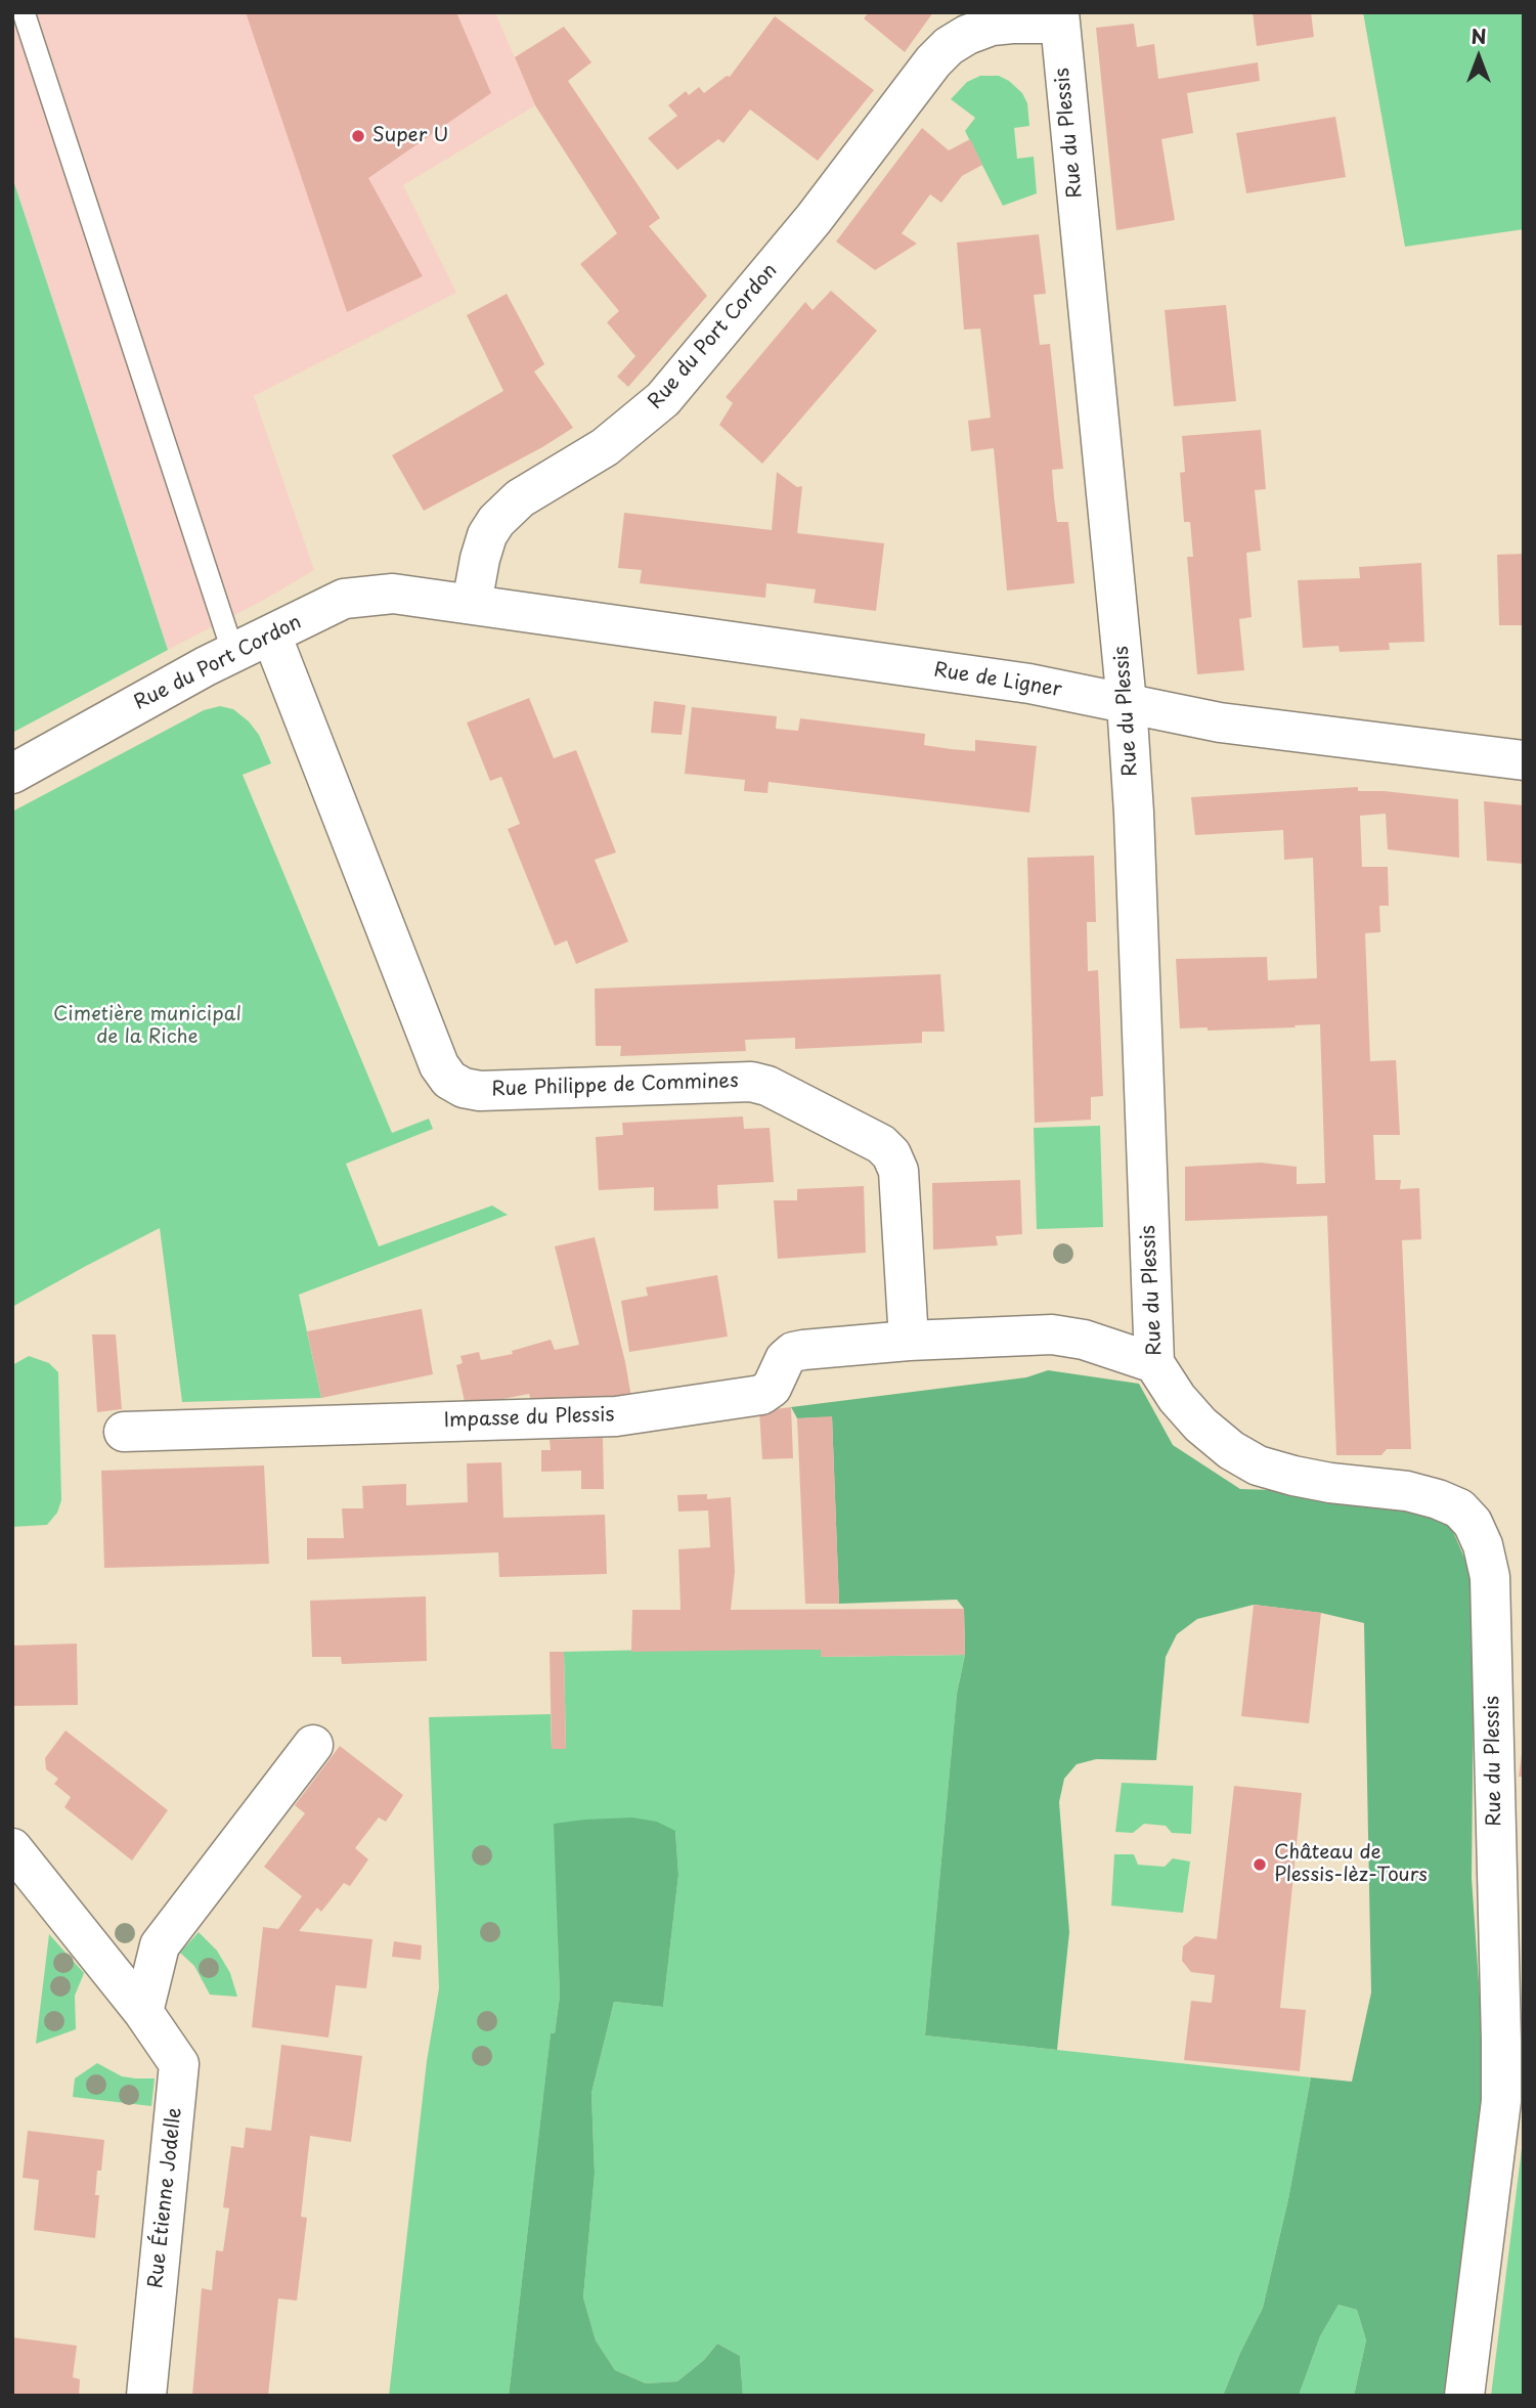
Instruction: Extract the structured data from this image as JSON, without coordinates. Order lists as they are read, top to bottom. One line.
{"streets":{"street":["Rue du Plessis","Rue du Port Cordon","Rue de Ligner","Rue Philippe de Commines","Impasse du Plessis","Rue Étienne Jodelle"]},"crossings":[["Rue du Plessis","Rue du Port Cordon"],["Rue du Plessis","Rue de Ligner"],["Rue du Port Cordon","Rue de Ligner"],["Rue du Port Cordon","Rue Philippe de Commines"],["Rue Philippe de Commines","Impasse du Plessis"]],"parks":["Cimetière municipal de la Riche"],"places":["Super U","Château de Plessis-lèz-Tours"],"north":"top"}
